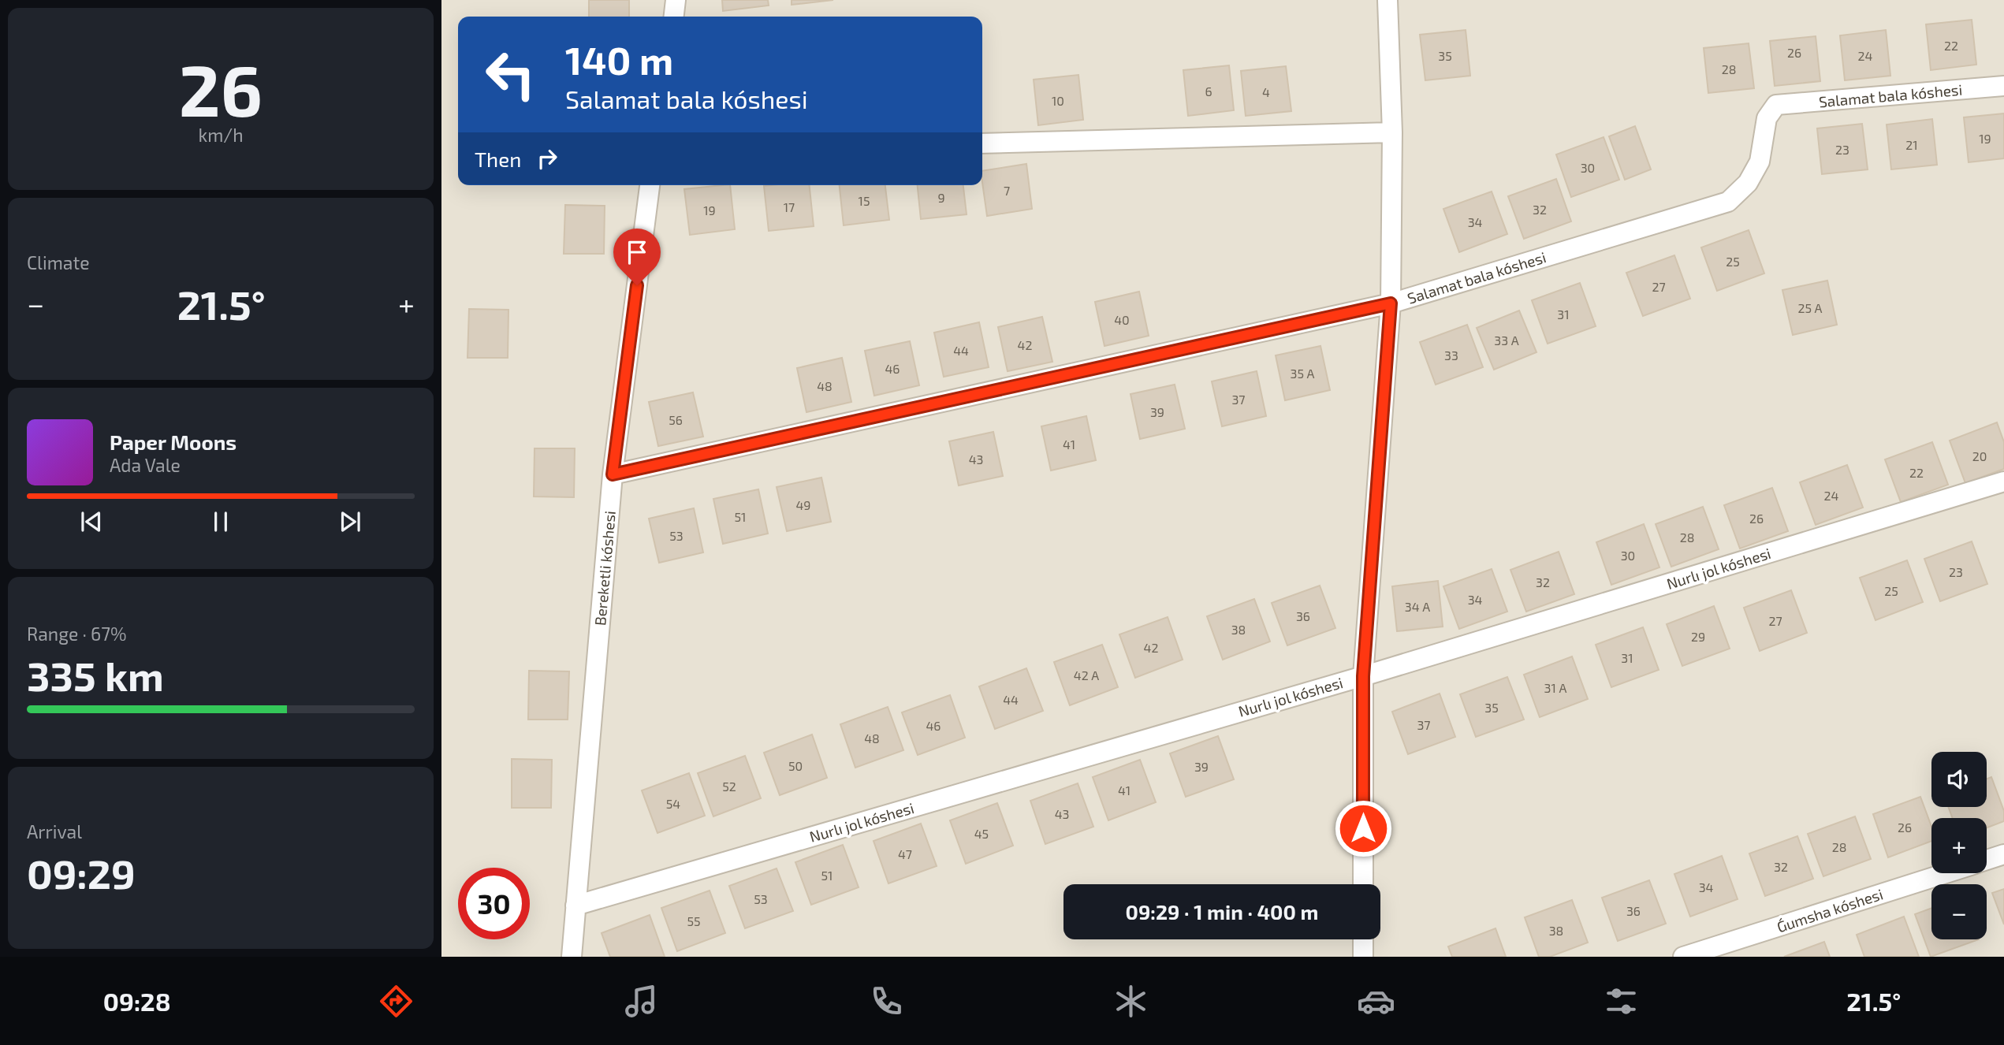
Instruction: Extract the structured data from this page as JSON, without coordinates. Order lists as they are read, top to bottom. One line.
{"streets":{"street":["Salamat bala kóshesi","Bereketli kóshesi","Nurlı jol kóshesi","Ǵumsha kóshesi"]},"crossings":[["Salamat bala kóshesi","Bereketli kóshesi"],["Bereketli kóshesi","Nurlı jol kóshesi"]],"house_numbers":["22","26","35","24","28","6","4","10","19","21","23","30","7","9","15","17","32","19","34","25","27","25 А","31","40","33 А","42","44","33","46","35 А","48","37","39","56","41","20","43","22","24","49","51","26","53","28","30","23","32","25","34","34 А","36","27","38","29","42","31","42 А","31 А","44","35","37","46","48","50","39","52","41","54","43","26","45","28","47","32","51","34","53","36","55","38"],"page":{"tile":[["26","km/h"],"Climate",["Range · 67%","335 km"],["Arrival","09:29"]],"turn":["140 m","Salamat bala kóshesi"],"then":"Then","heat":["−","21.5°","+"],"song":["Paper Moons","Ada Vale"],"map_buttons":["+","−"],"limit":"30","trip":"09:29 · 1 min · 400 m","tabs":["09:28","21.5°"]}}
